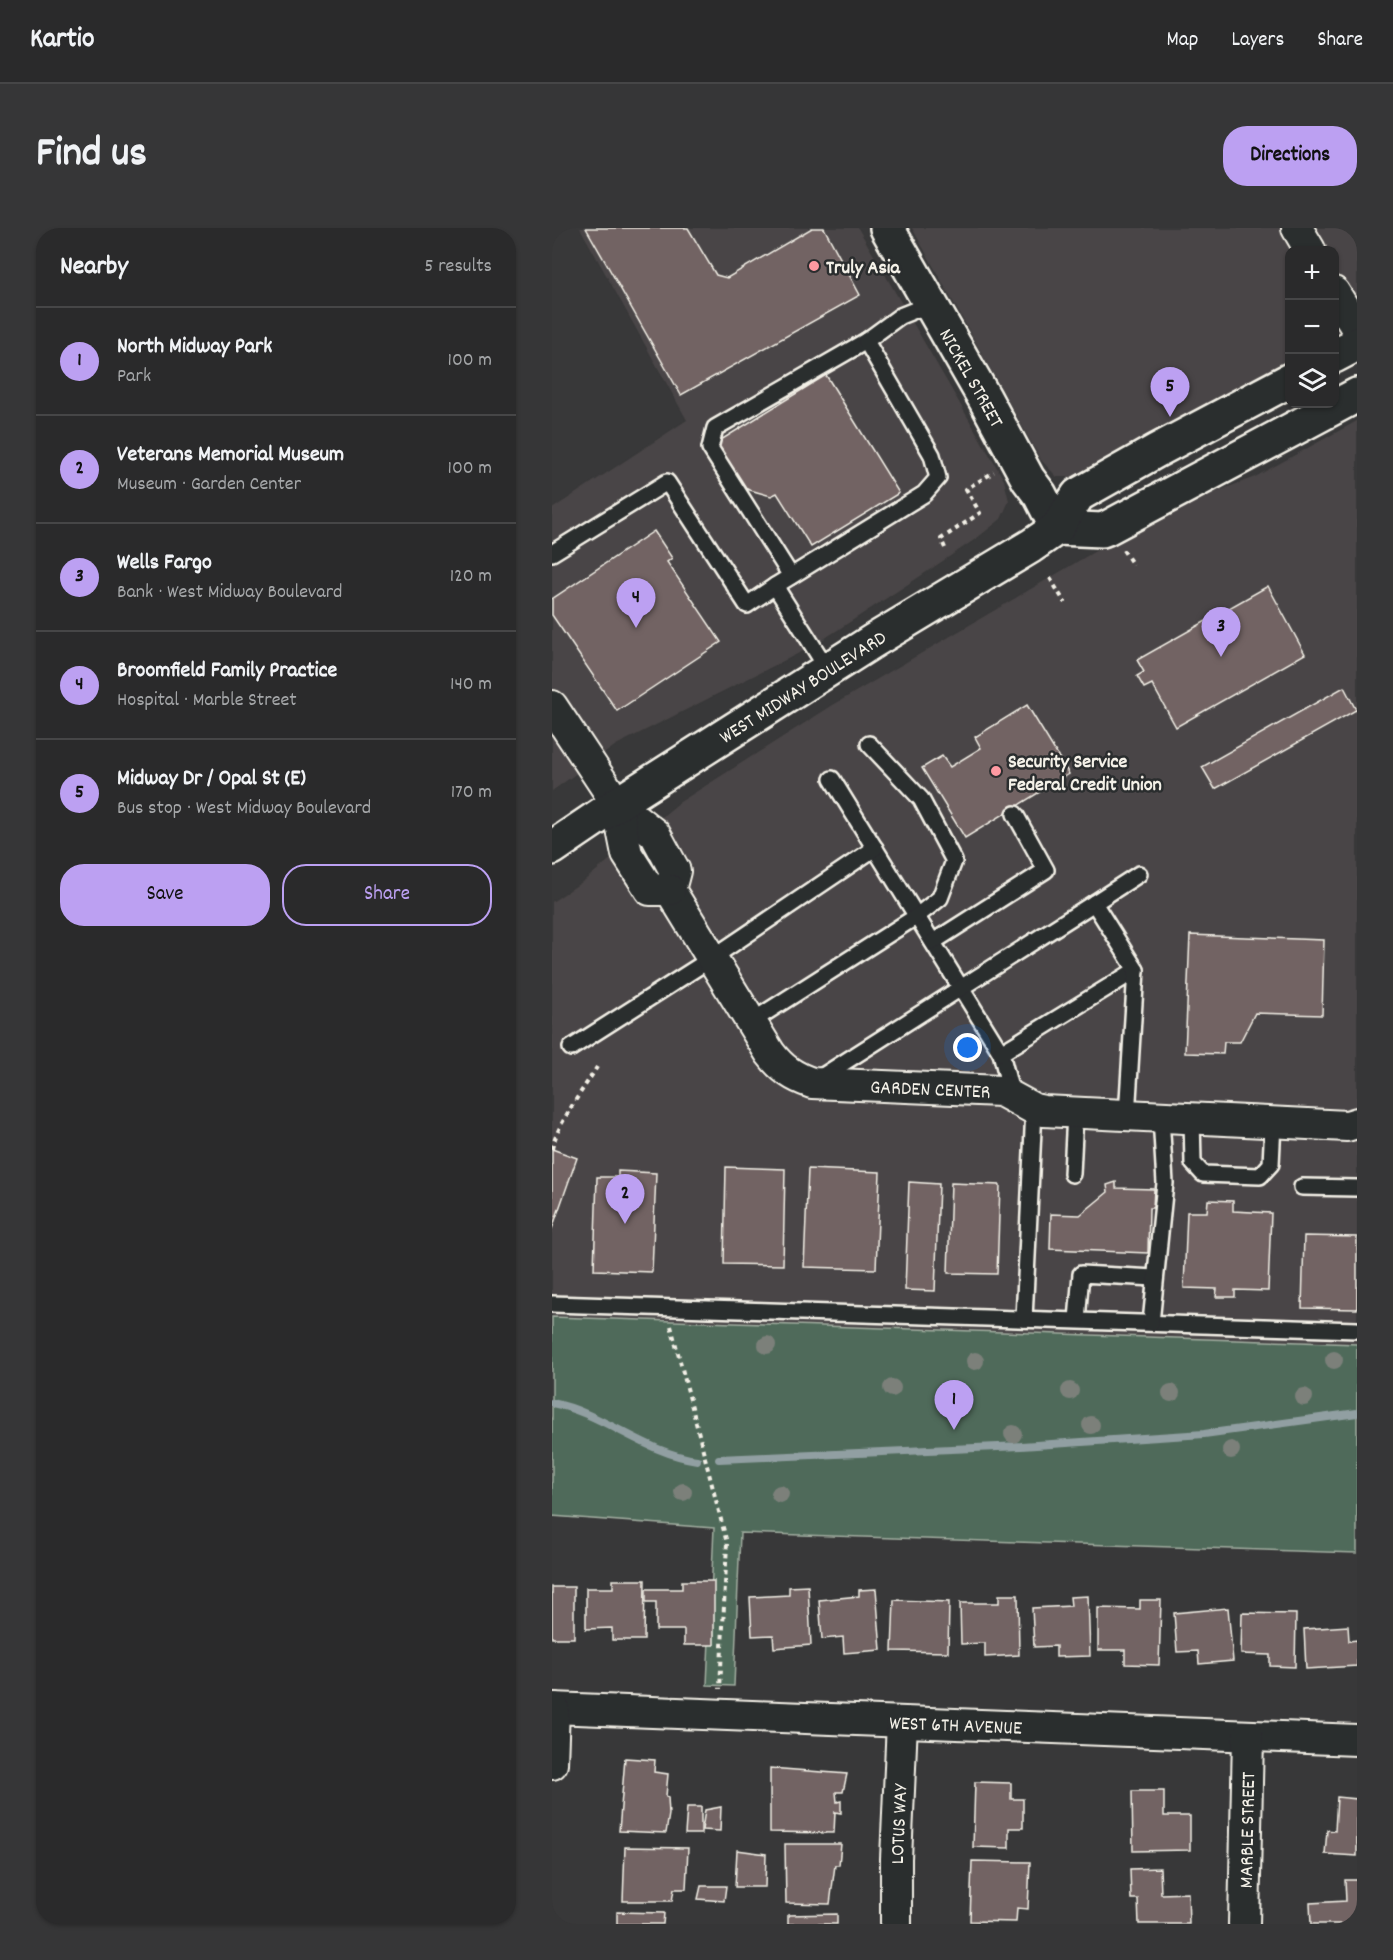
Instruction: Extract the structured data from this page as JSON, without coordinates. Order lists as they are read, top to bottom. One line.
{"streets":{"main road":["NICKEL STREET","WEST MIDWAY BOULEVARD"],"street":["GARDEN CENTER","WEST 6TH AVENUE","LOTUS WAY","MARBLE STREET"]},"crossings":[["NICKEL STREET","WEST MIDWAY BOULEVARD"],["WEST MIDWAY BOULEVARD","GARDEN CENTER"],["WEST 6TH AVENUE","LOTUS WAY"],["WEST 6TH AVENUE","MARBLE STREET"]],"places":["Truly Asia","Security Service Federal Credit Union"],"page":{"header":"Kartio","nav":["Map","Layers","Share"],"title":"Find us","buttons":["Directions",["Save","Share"]],"heading":["Nearby","5 results"],"map_buttons":["+","−"],"list":[{"mark":"1","name":"North Midway Park","note":"Park","value":"100 m"},{"mark":"2","name":"Veterans Memorial Museum","note":"Museum · Garden Center","value":"100 m"},{"mark":"3","name":"Wells Fargo","note":"Bank · West Midway Boulevard","value":"120 m"},{"mark":"4","name":"Broomfield Family Practice","note":"Hospital · Marble Street","value":"140 m"},{"mark":"5","name":"Midway Dr / Opal St (E)","note":"Bus stop · West Midway Boulevard","value":"170 m"}],"pins":["5","4","3","2","1"]}}
